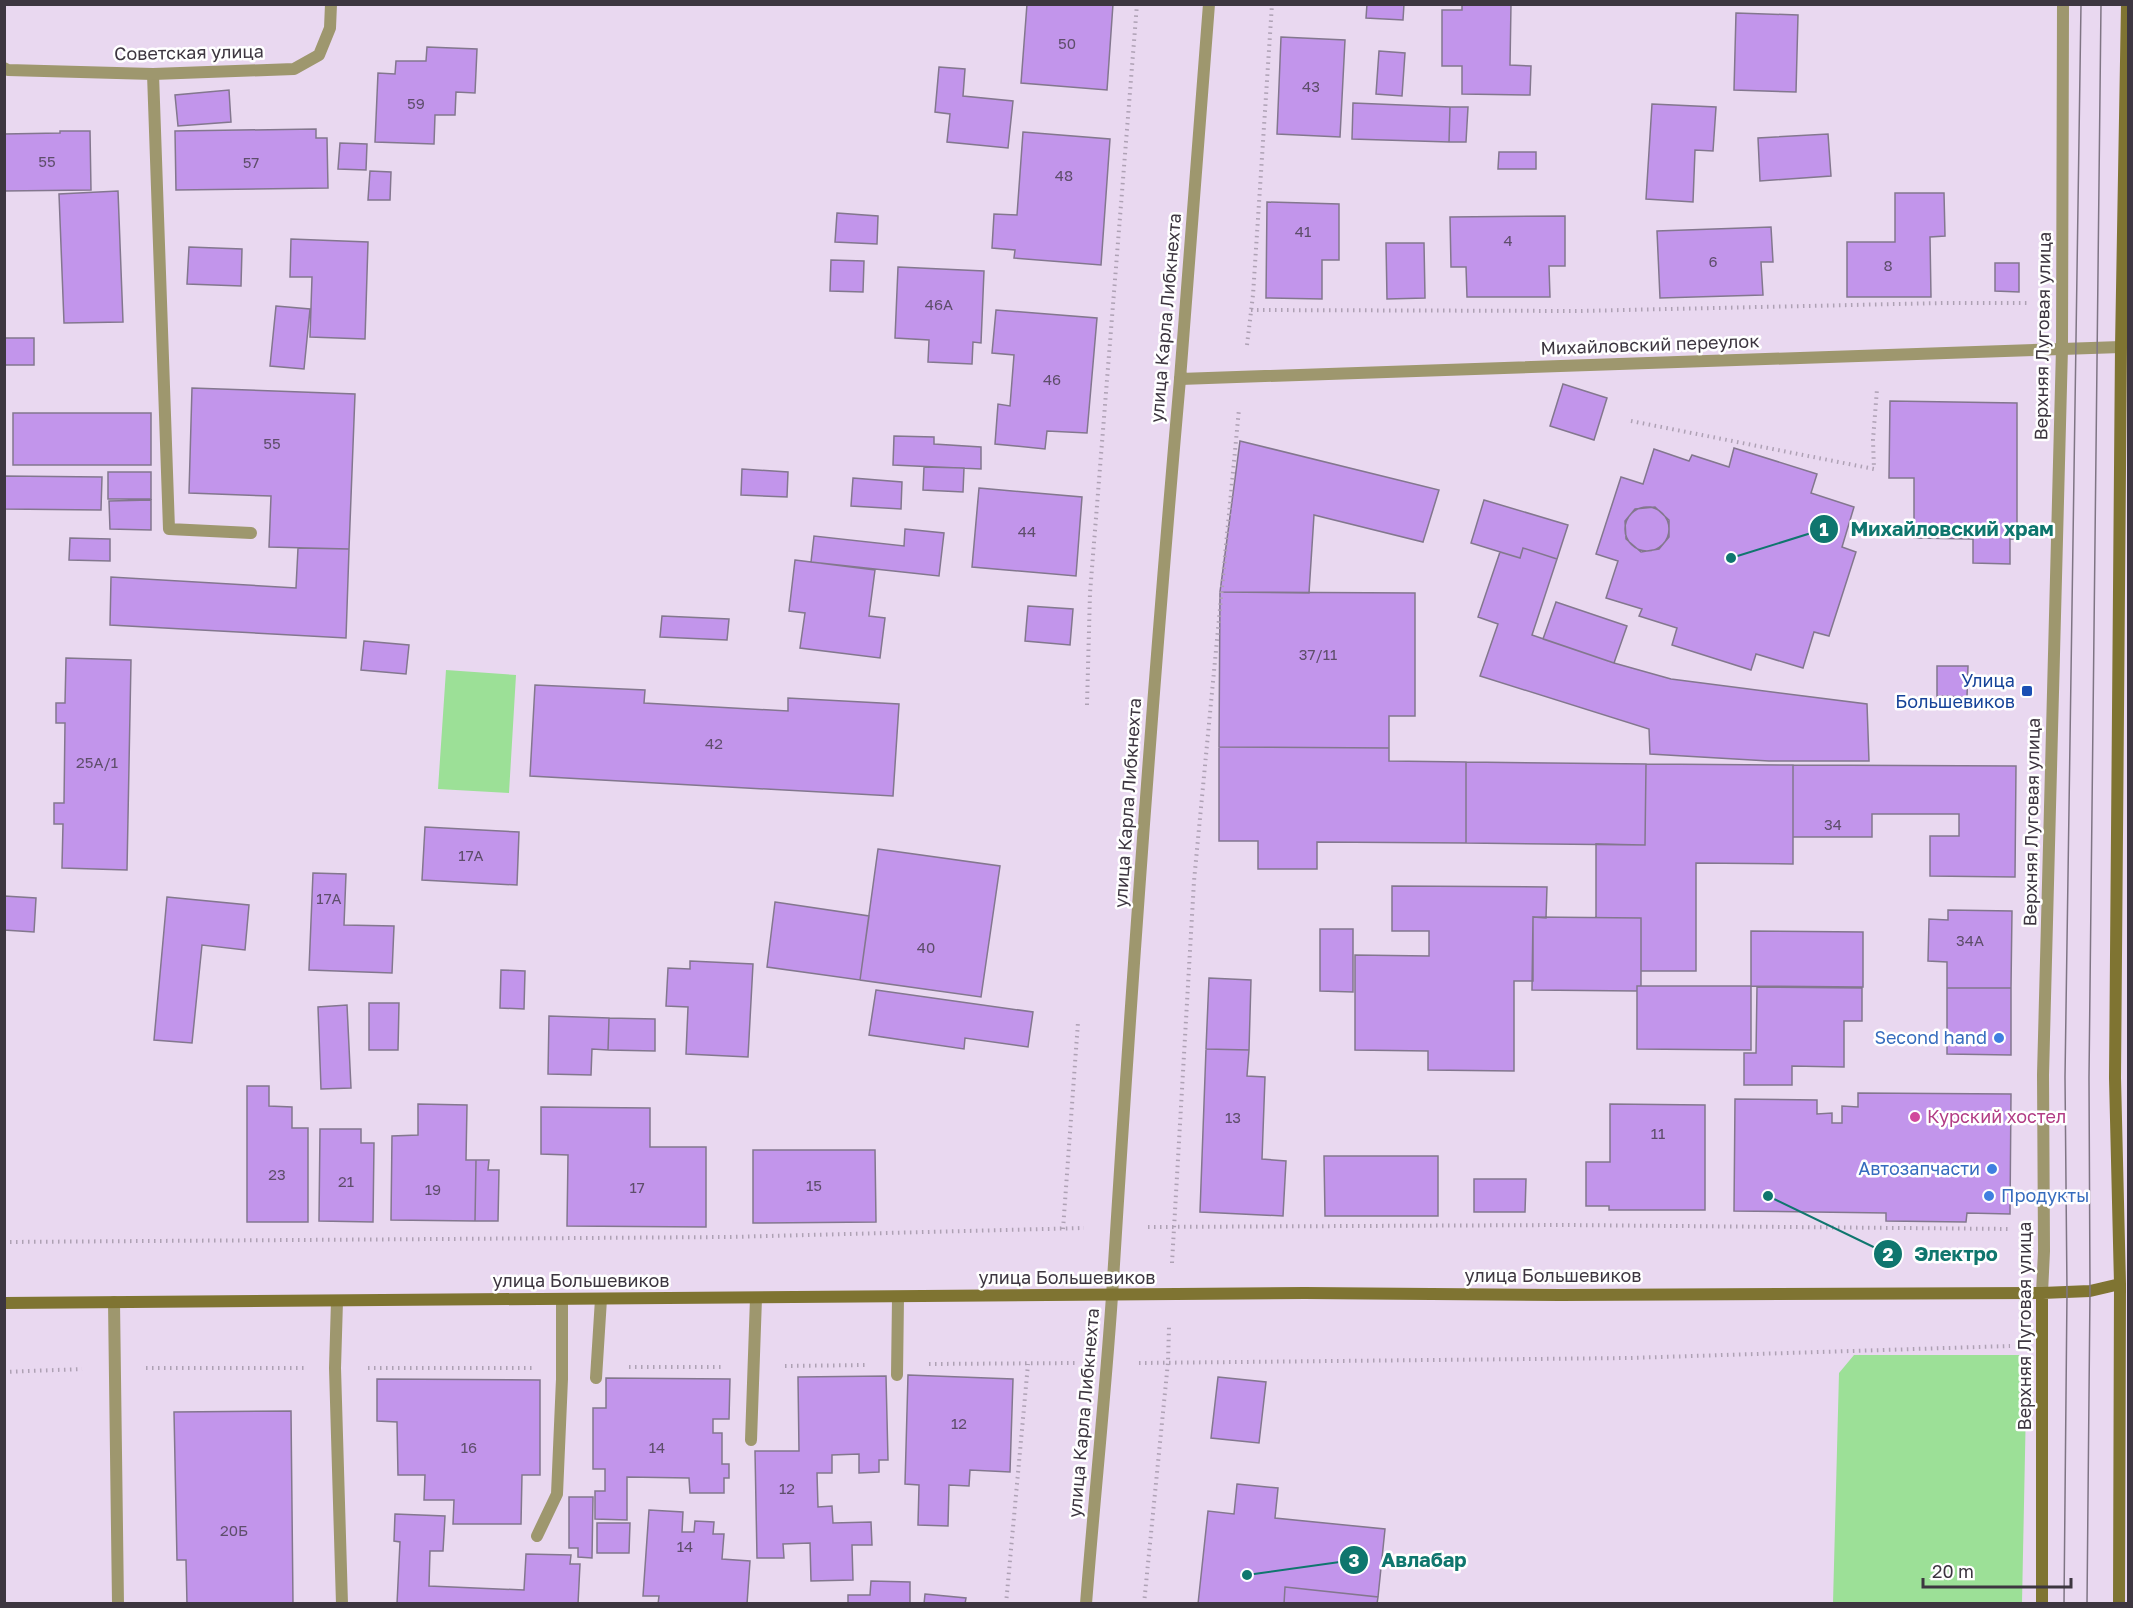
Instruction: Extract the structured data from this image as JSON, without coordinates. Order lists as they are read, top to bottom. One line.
{"streets":{"main road":["Верхняя Луговая улица","улица Большевиков"],"street":["Советская улица","улица Карла Либкнехта","Михайловский переулок"]},"crossings":[["улица Карла Либкнехта","Михайловский переулок"],["улица Карла Либкнехта","улица Большевиков"],["Верхняя Луговая улица","Михайловский переулок"],["Верхняя Луговая улица","улица Большевиков"]],"places":{"other":["Михайловский храм","Second hand","Курский хостел","Автозапчасти","Электро","Продукты","Авлабар"],"transit":["Улица Большевиков"]},"house_numbers":["50","43","59","55","57","48","41","4","6","8","46А","46","55","44","37/11","42","25А/1","34","17А","17А","34А","40","13","11","23","21","15","17","19","12","16","14","12","20Б","14"],"scale_bar":"20 m"}
